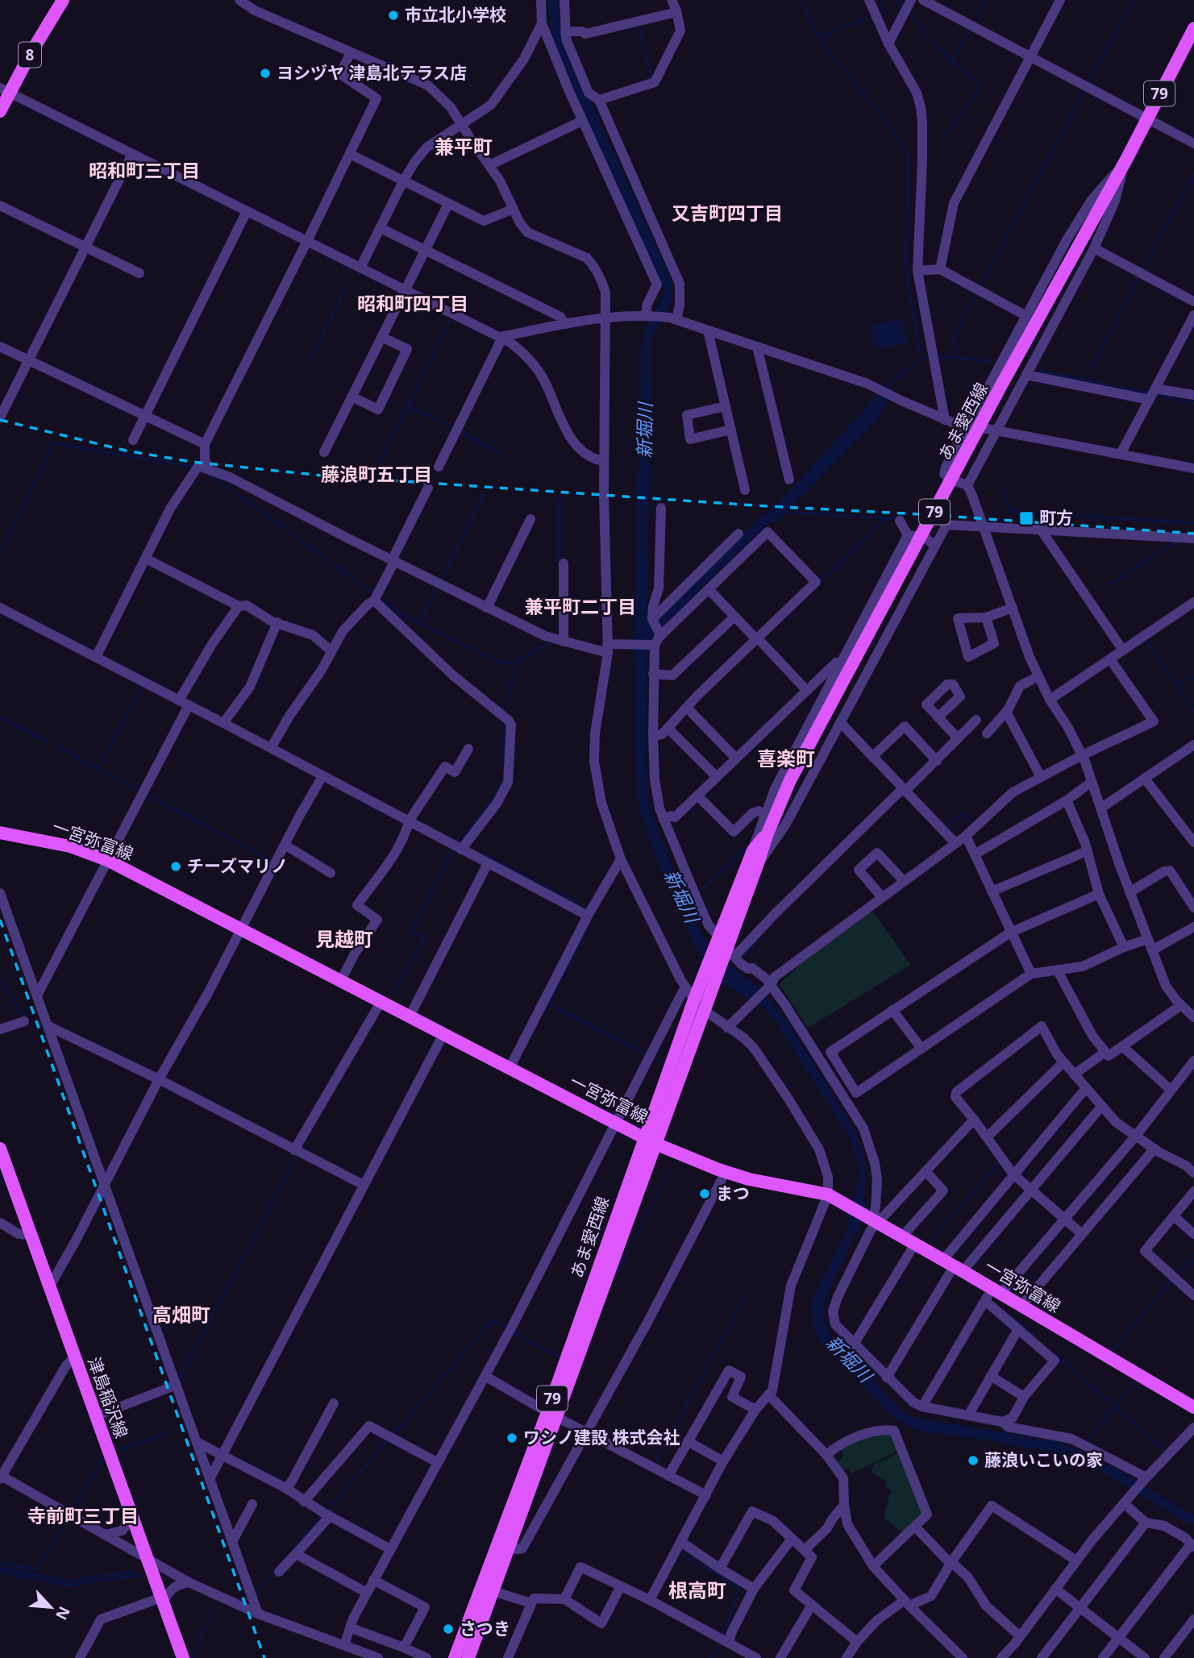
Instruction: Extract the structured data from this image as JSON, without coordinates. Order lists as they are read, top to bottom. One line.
{"streets":{"main road":["8","79","あま愛西線","一宮弥富線","津島稲沢線"]},"crossings":[["あま愛西線","一宮弥富線"]],"districts":["兼平町","昭和町三丁目","又吉町四丁目","昭和町四丁目","藤浪町五丁目","兼平町二丁目","喜楽町","見越町","高畑町","寺前町三丁目","根高町"],"water":["新堀川"],"places":{"other":["市立北小学校","ヨシヅヤ 津島北テラス店","チーズマリノ","まつ","ワシノ建設 株式会社","藤浪いこいの家","さつき"],"transit":["町方"]},"north":"bottom right"}
